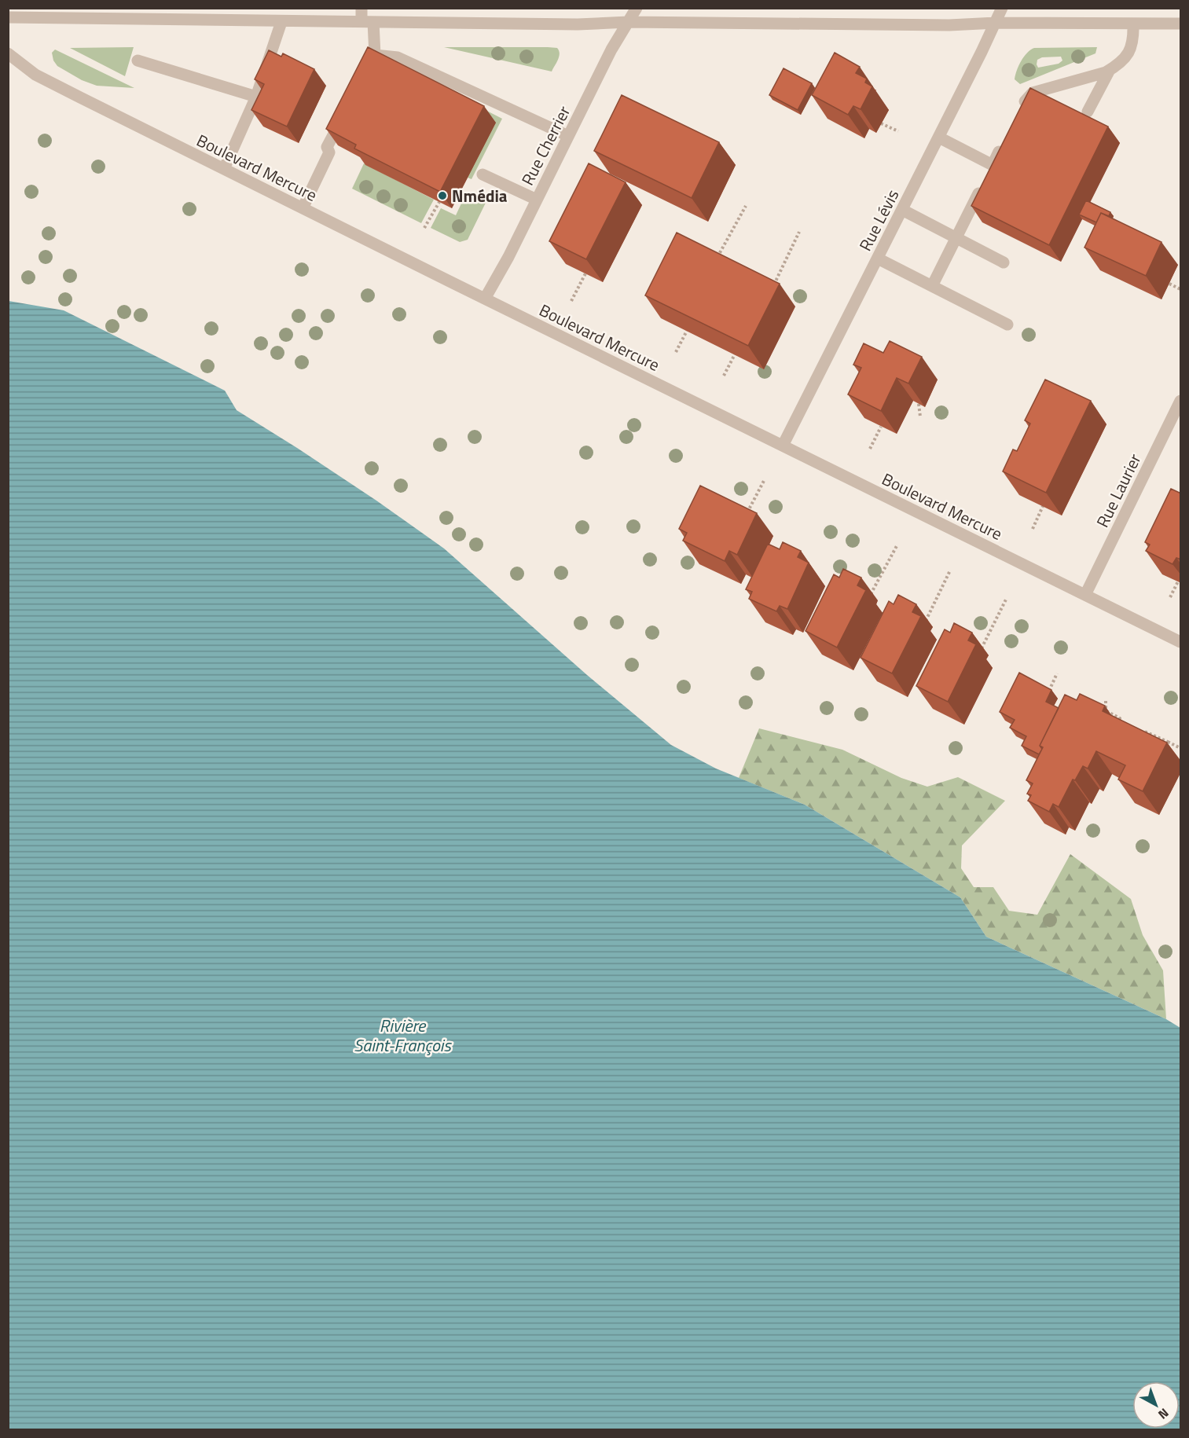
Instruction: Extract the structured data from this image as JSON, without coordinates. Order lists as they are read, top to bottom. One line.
{"streets":{"street":["Rue Cherrier","Boulevard Mercure","Rue Lévis","Rue Laurier"]},"crossings":[["Rue Cherrier","Boulevard Mercure"],["Boulevard Mercure","Rue Lévis"],["Boulevard Mercure","Rue Laurier"]],"water":["Rivière Saint-François"],"places":["Nmédia"],"north":"bottom right"}
